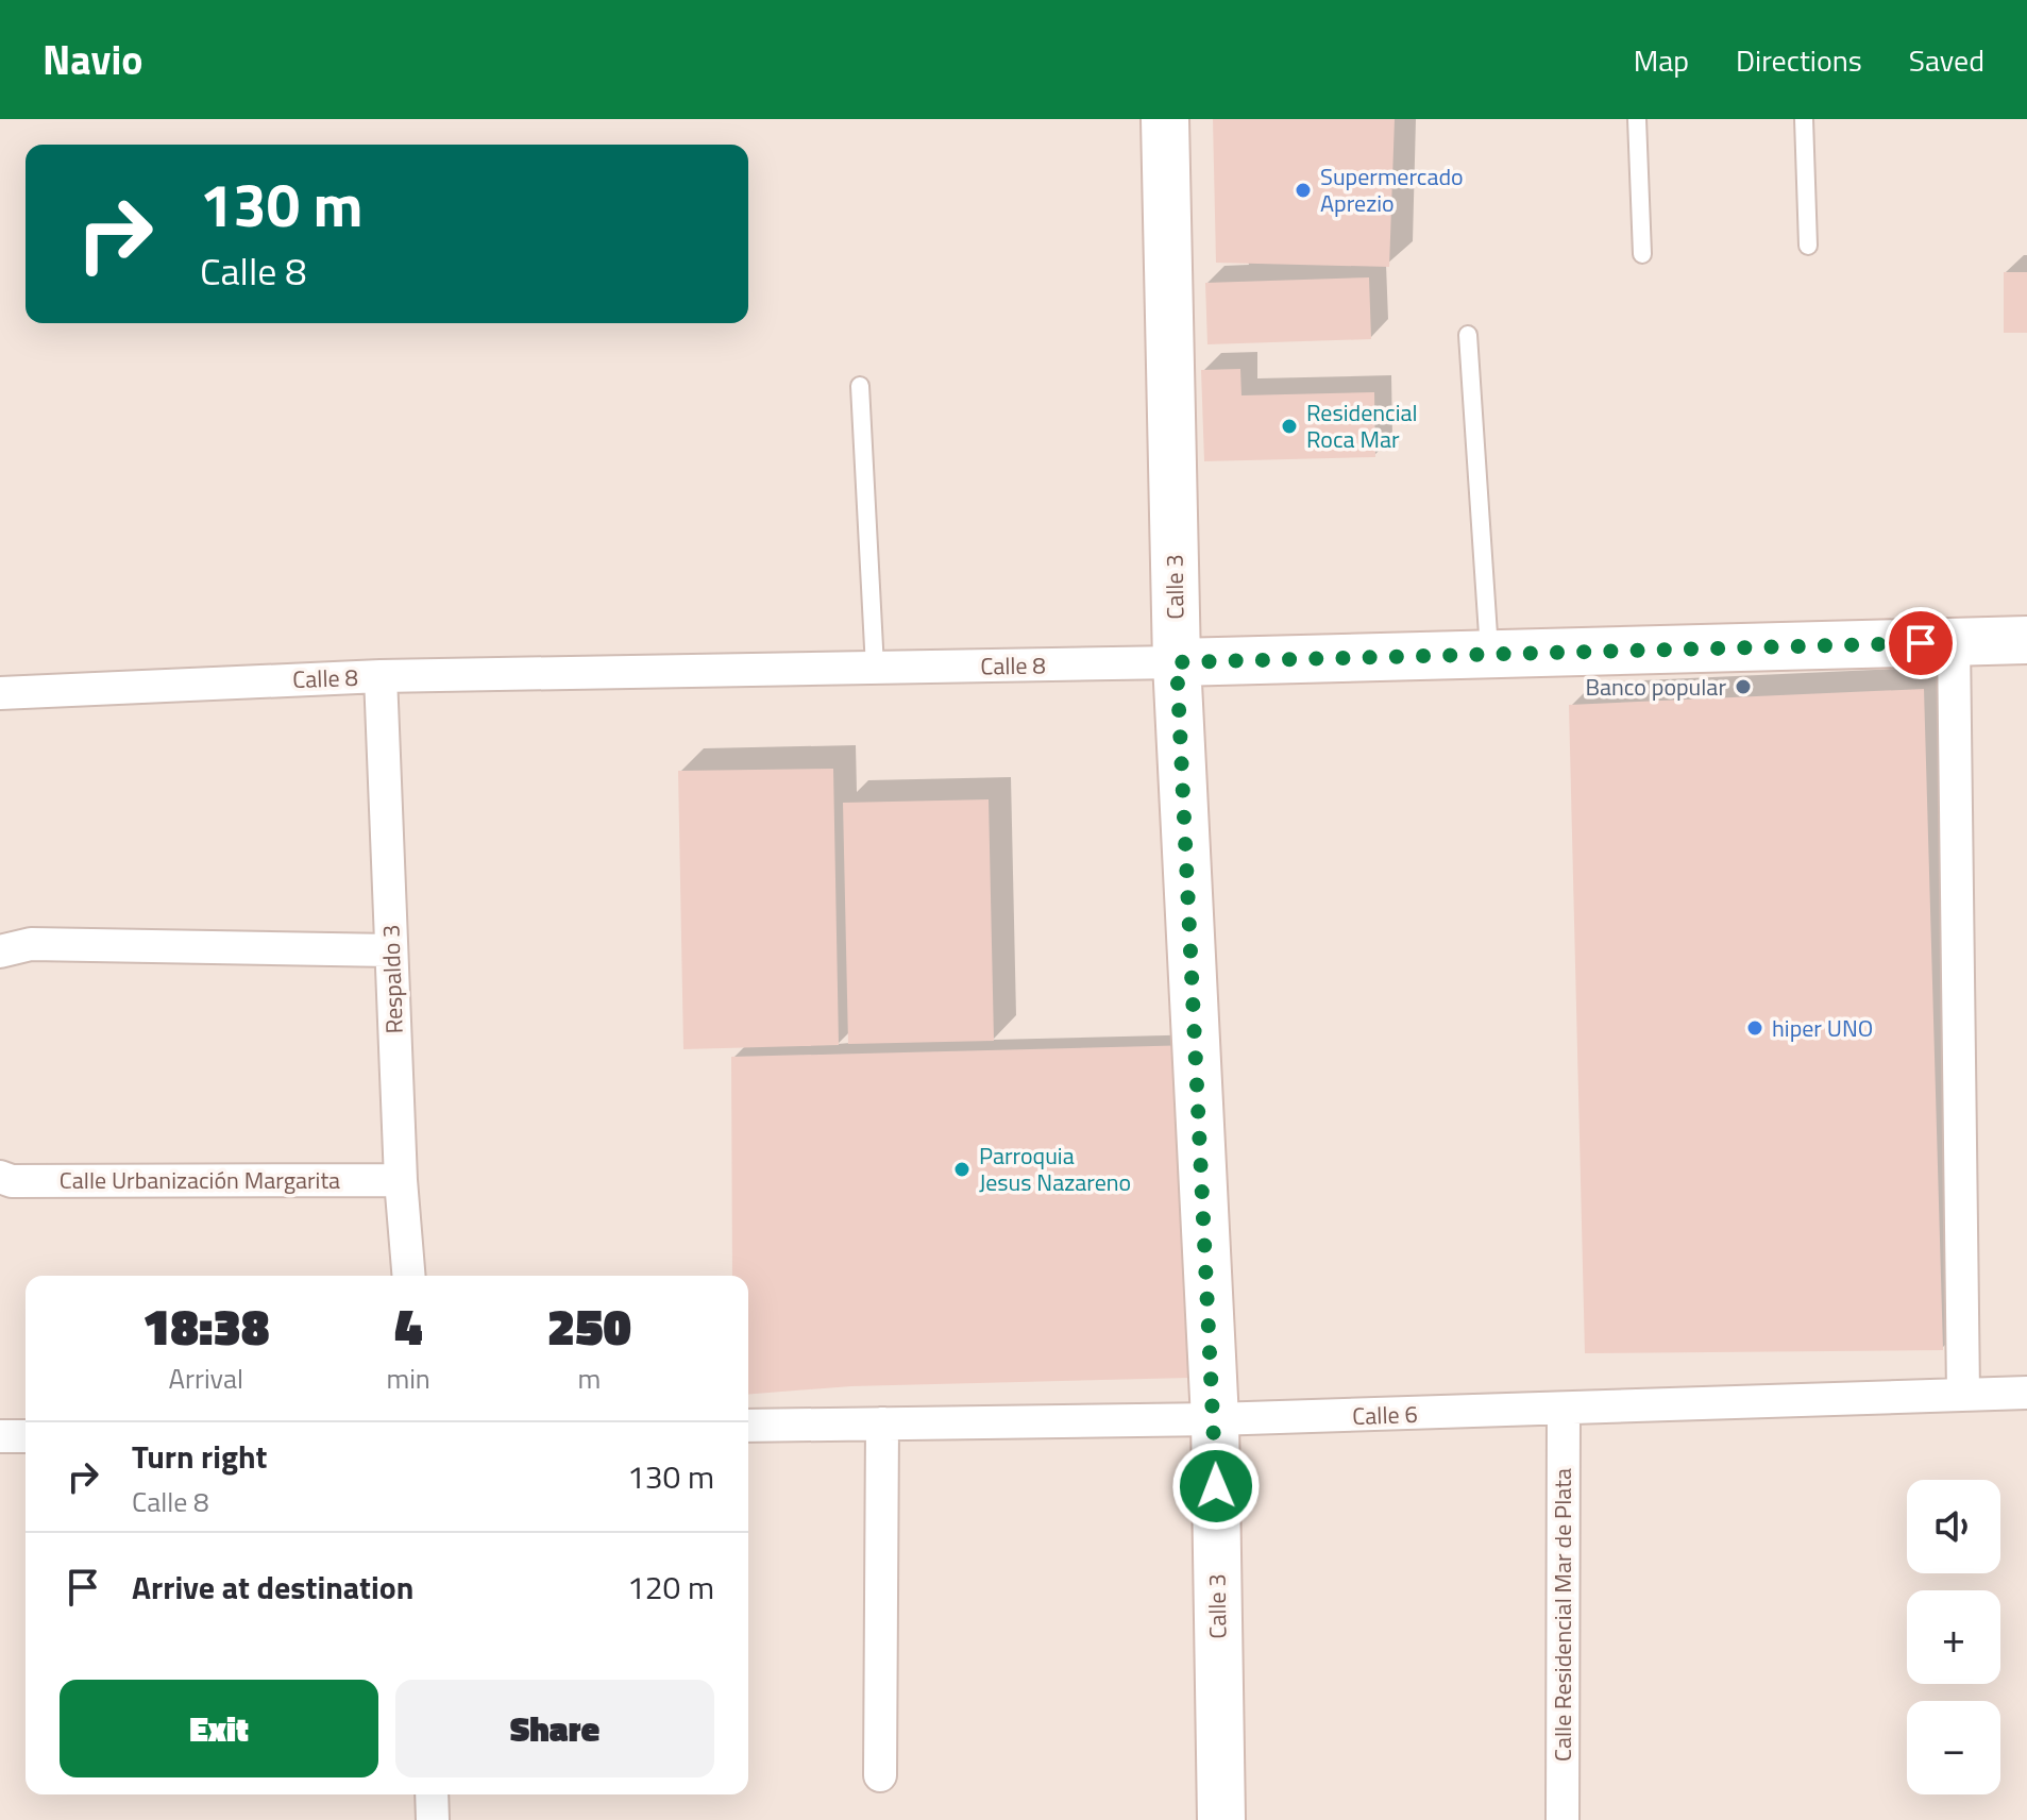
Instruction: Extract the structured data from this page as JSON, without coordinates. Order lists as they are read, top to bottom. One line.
{"streets":{"street":["Calle 3","Calle 8","Respaldo 3","Calle Urbanización Margarita","Calle 6","Calle Residencial Mar de Plata"]},"crossings":[["Calle 3","Calle 8"],["Calle 3","Calle 6"],["Calle 8","Respaldo 3"],["Respaldo 3","Calle Urbanización Margarita"],["Calle 6","Calle Residencial Mar de Plata"]],"places":["Supermercado Aprezio","Residencial Roca Mar","Banco popular","hiper UNO","Parroquia Jesus Nazareno"],"page":{"header":"Navio","nav":["Map","Directions","Saved"],"turn":["130 m","Calle 8"],"eta":["18:38","Arrival","4","min","250","m"],"list":[{"name":"Turn right","note":"Calle 8","value":"130 m"},{"name":"Arrive at destination","value":"120 m"}],"map_buttons":["+","−"],"buttons":["Exit","Share"]}}
